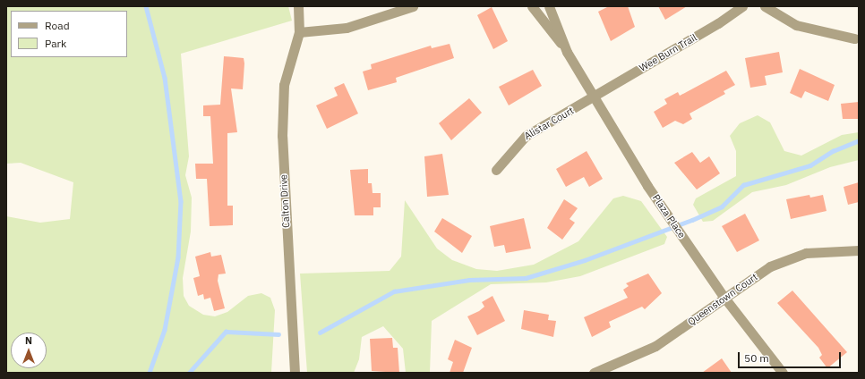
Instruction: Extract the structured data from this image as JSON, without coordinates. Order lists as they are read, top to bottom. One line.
{"streets":{"street":["Wee Burn Trail","Alistar Court","Calton Drive","Plaza Place","Queenstown Court"]},"crossings":[["Wee Burn Trail","Alistar Court"],["Wee Burn Trail","Plaza Place"],["Alistar Court","Plaza Place"],["Plaza Place","Queenstown Court"]],"legend":["Road","Park"],"scale_bar":"50 m","north":"top"}
